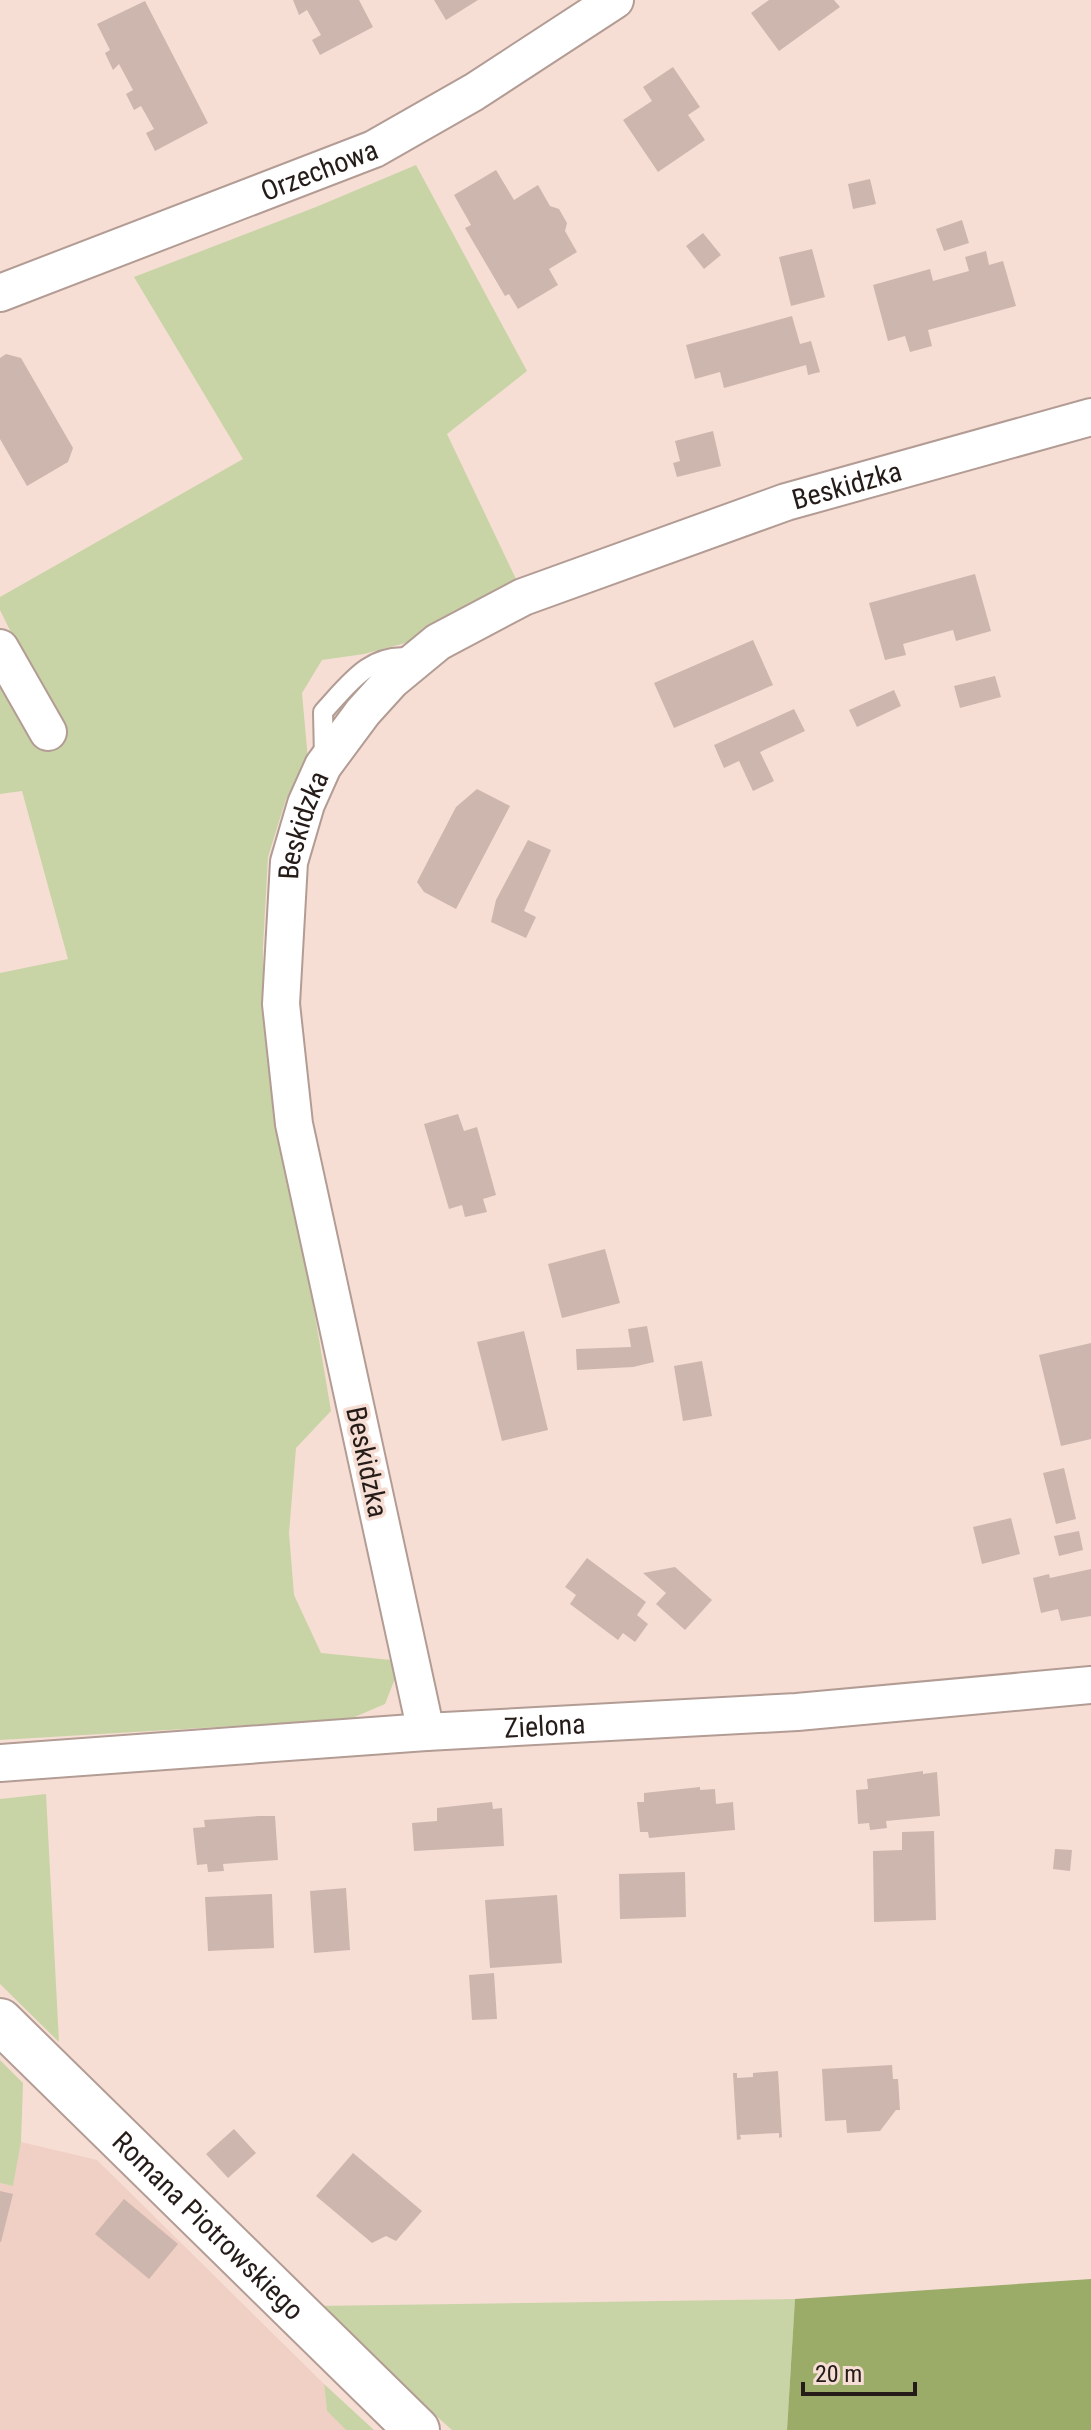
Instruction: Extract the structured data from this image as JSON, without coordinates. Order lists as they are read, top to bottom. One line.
{"streets":{"street":["Orzechowa","Beskidzka","Zielona","Romana Piotrowskiego"]},"crossings":[["Beskidzka","Zielona"]],"scale_bar":"20 m"}
